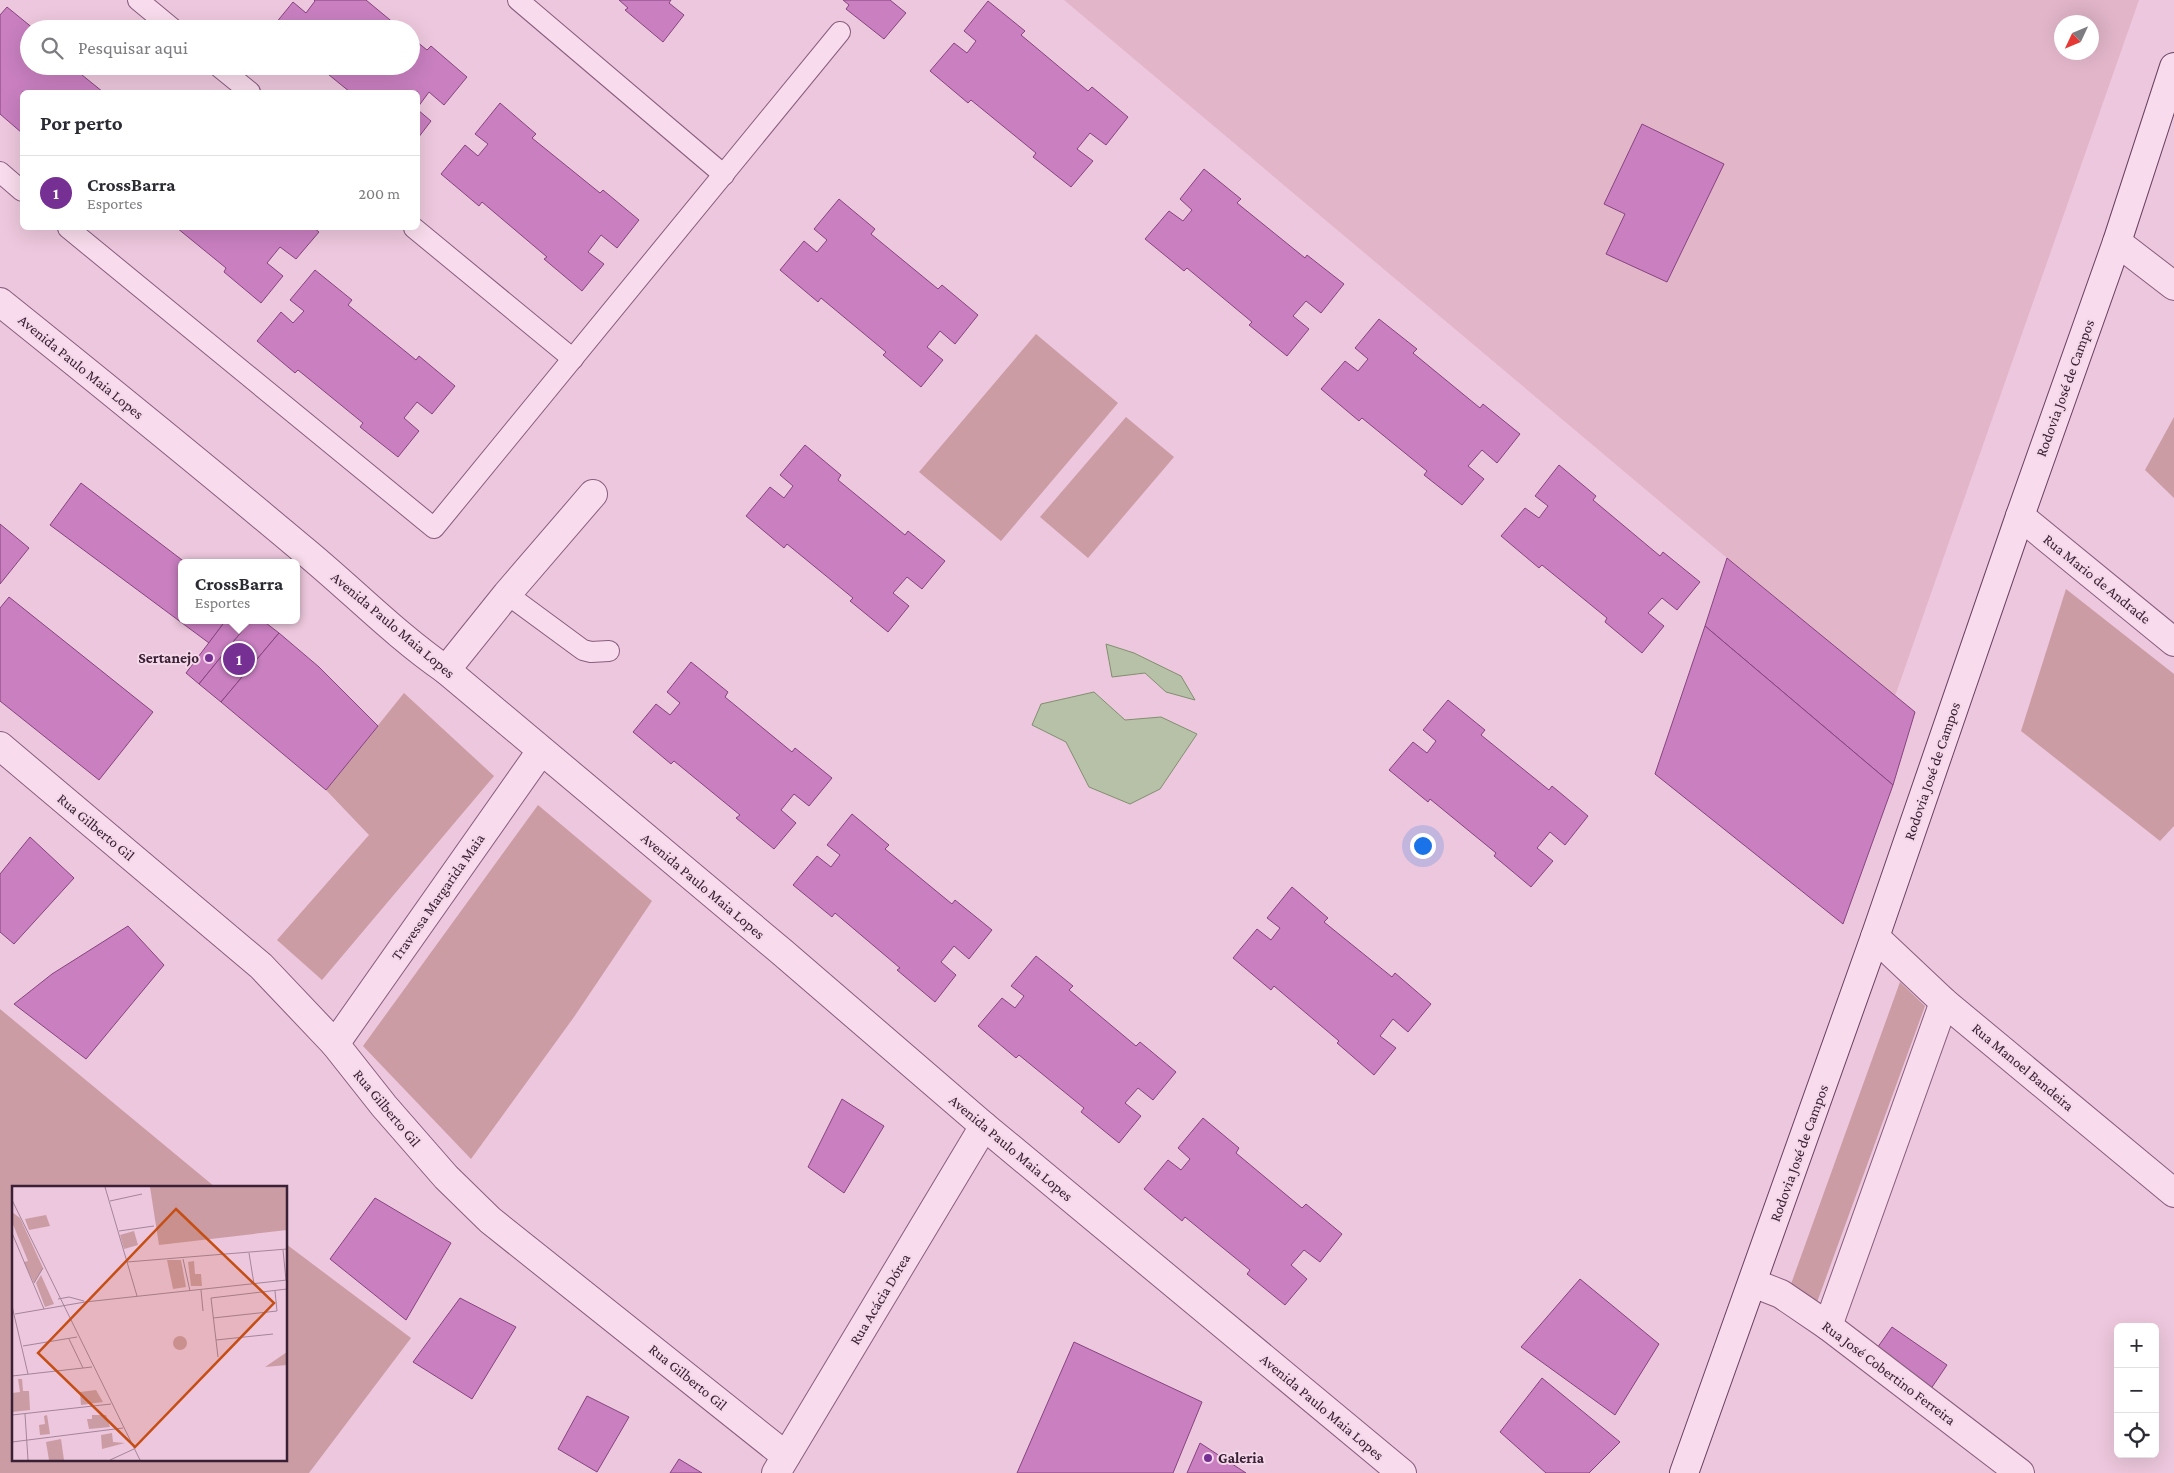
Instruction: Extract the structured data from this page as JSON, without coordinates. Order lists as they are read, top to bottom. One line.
{"streets":{"street":["Avenida Paulo Maia Lopes","Rodovia José de Campos","Rua Mario de Andrade","Rua Gilberto Gil","Travessa Margarida Maia","Rua Manoel Bandeira","Rua Acácia Dórea","Rua José Cobertino Ferreira"]},"crossings":[["Avenida Paulo Maia Lopes","Travessa Margarida Maia"],["Avenida Paulo Maia Lopes","Rua Acácia Dórea"],["Rodovia José de Campos","Rua Mario de Andrade"],["Rodovia José de Campos","Rua Manoel Bandeira"],["Rodovia José de Campos","Rua José Cobertino Ferreira"],["Rua Gilberto Gil","Travessa Margarida Maia"],["Rua Gilberto Gil","Rua Acácia Dórea"]],"places":["Sertanejo","Galeria"],"north":"bottom left","page":{"search":"Pesquisar aqui","heading":"Por perto","list":[{"mark":"1","name":"CrossBarra","note":"Esportes","value":"200 m"}],"popup":["CrossBarra","Esportes"],"pins":"1","map_buttons":["+","−"]}}
